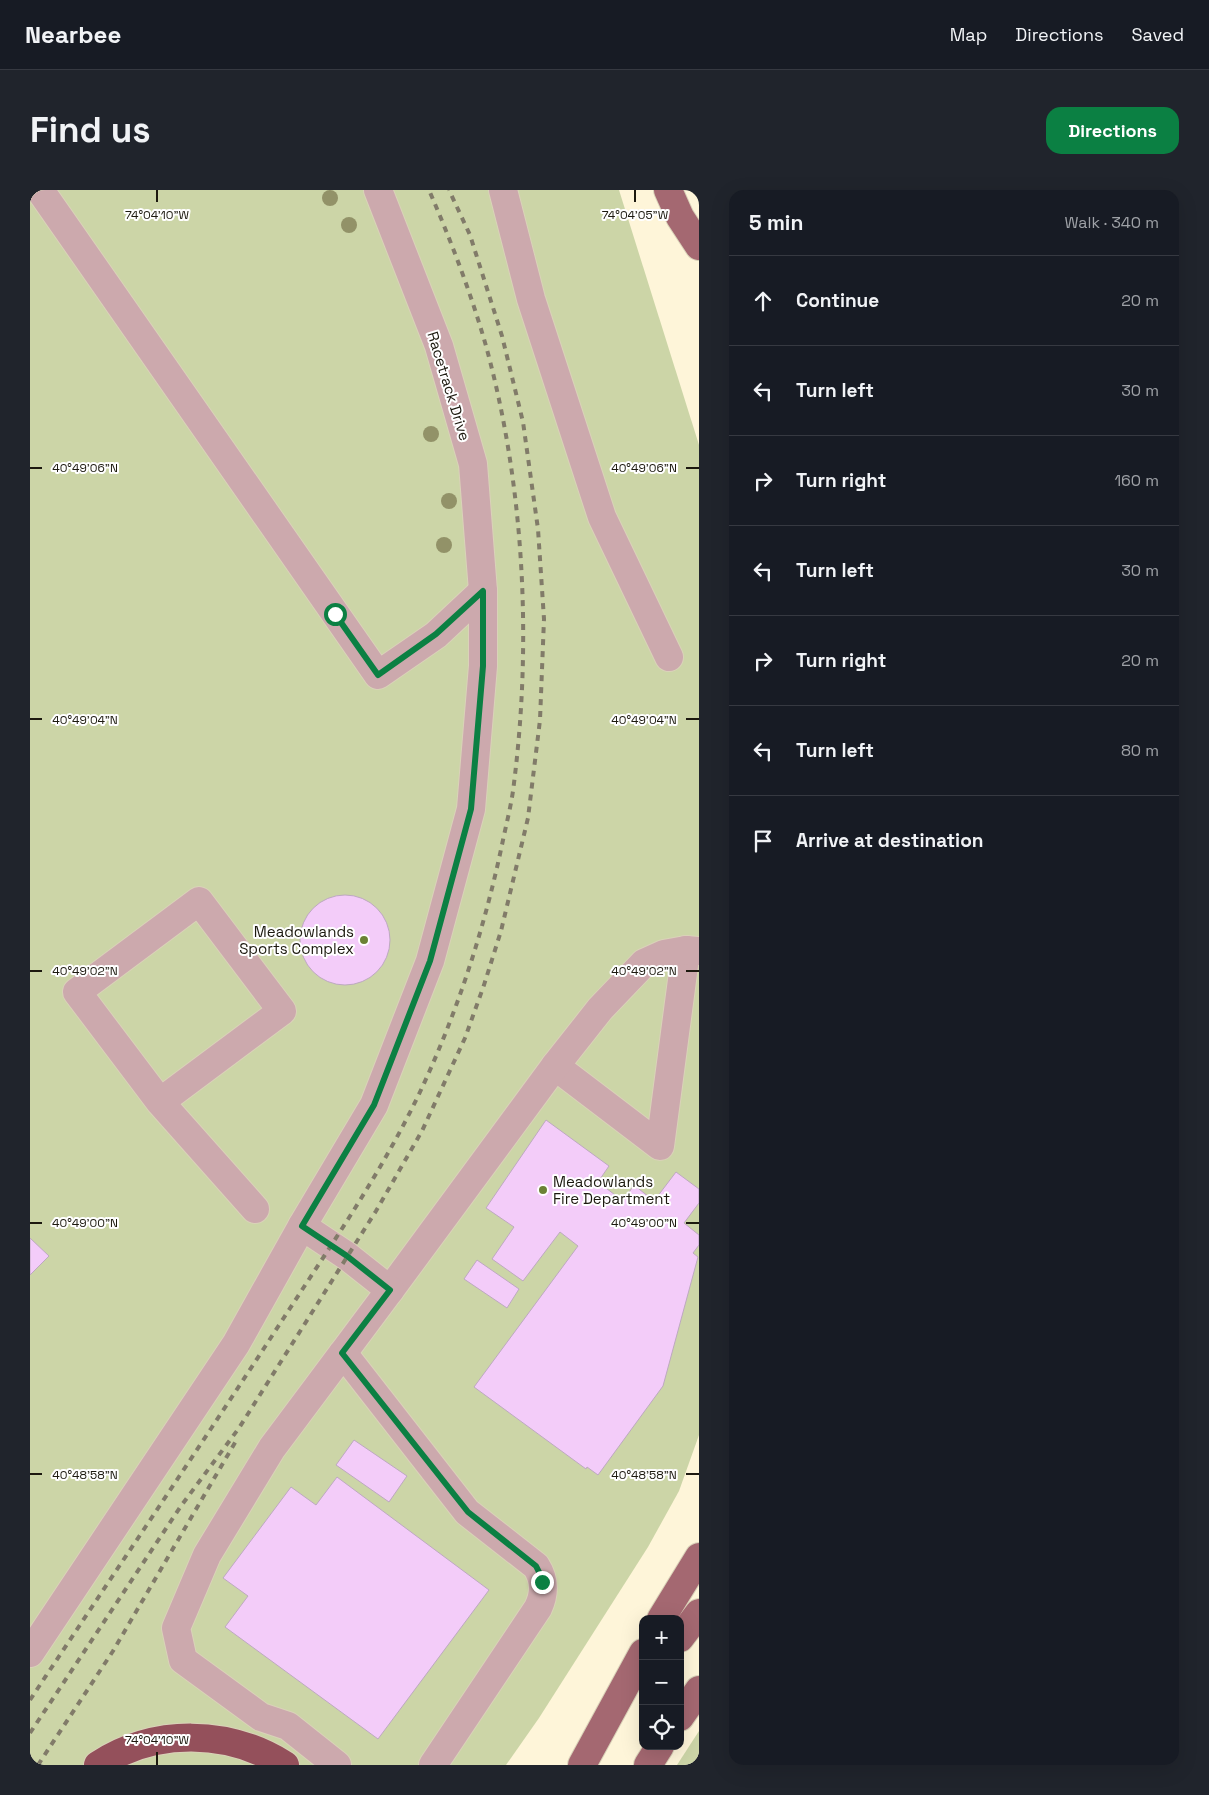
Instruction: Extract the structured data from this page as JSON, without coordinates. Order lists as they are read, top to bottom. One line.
{"streets":{"street":["Racetrack Drive"]},"places":["Meadowlands Sports Complex","Meadowlands Fire Department"],"page":{"header":"Nearbee","nav":["Map","Directions","Saved"],"buttons":"Directions","title":"Find us","heading":["5 min","Walk · 340 m"],"list":[["Continue","20 m"],["Turn left","30 m"],["Turn right","160 m"],["Turn left","30 m"],["Turn right","20 m"],["Turn left","80 m"],"Arrive at destination"],"map_buttons":["+","−"]},"coordinates":["74°04'10\"W","74°04'05\"W","40°49'06\"N","40°49'04\"N","40°49'02\"N","40°49'00\"N","40°48'58\"N"]}
